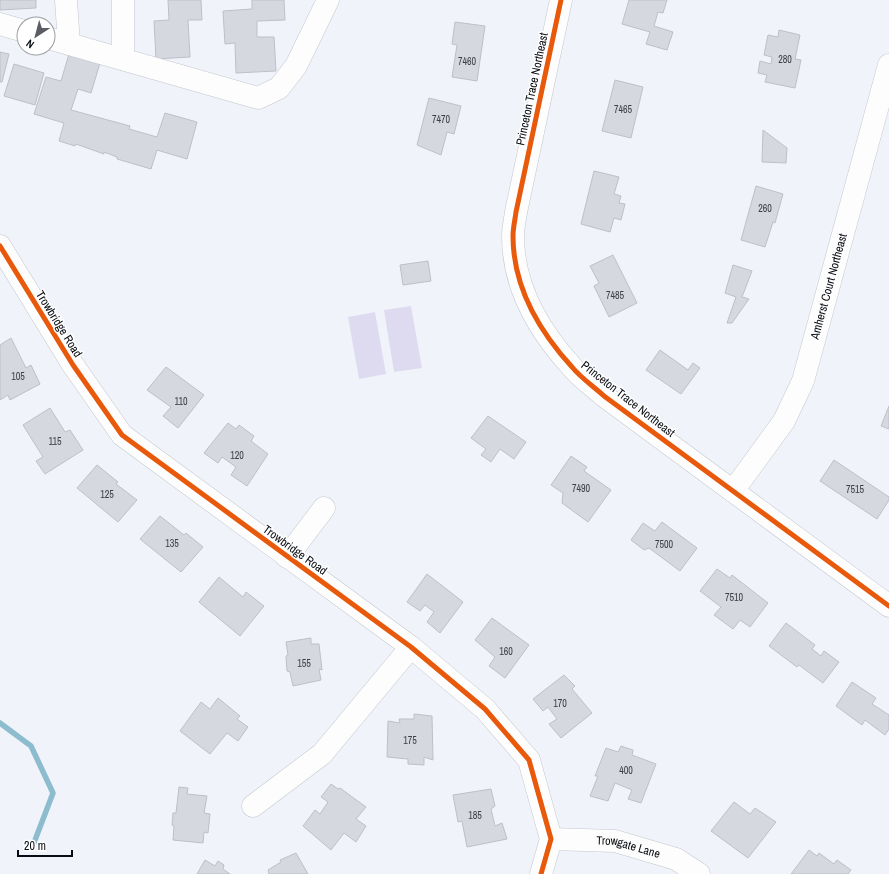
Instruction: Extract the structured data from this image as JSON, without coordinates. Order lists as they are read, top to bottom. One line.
{"streets":{"street":["Princeton Trace Northeast","Amherst Court Northeast","Trowbridge Road","Trowgate Lane"]},"crossings":[["Princeton Trace Northeast","Amherst Court Northeast"],["Trowbridge Road","Trowgate Lane"]],"house_numbers":["280","7460","7465","7470","260","7485","105","110","115","120","7490","7515","125","135","7500","7510","160","155","170","175","400","185"],"scale_bar":"20 m","north":"bottom left"}
